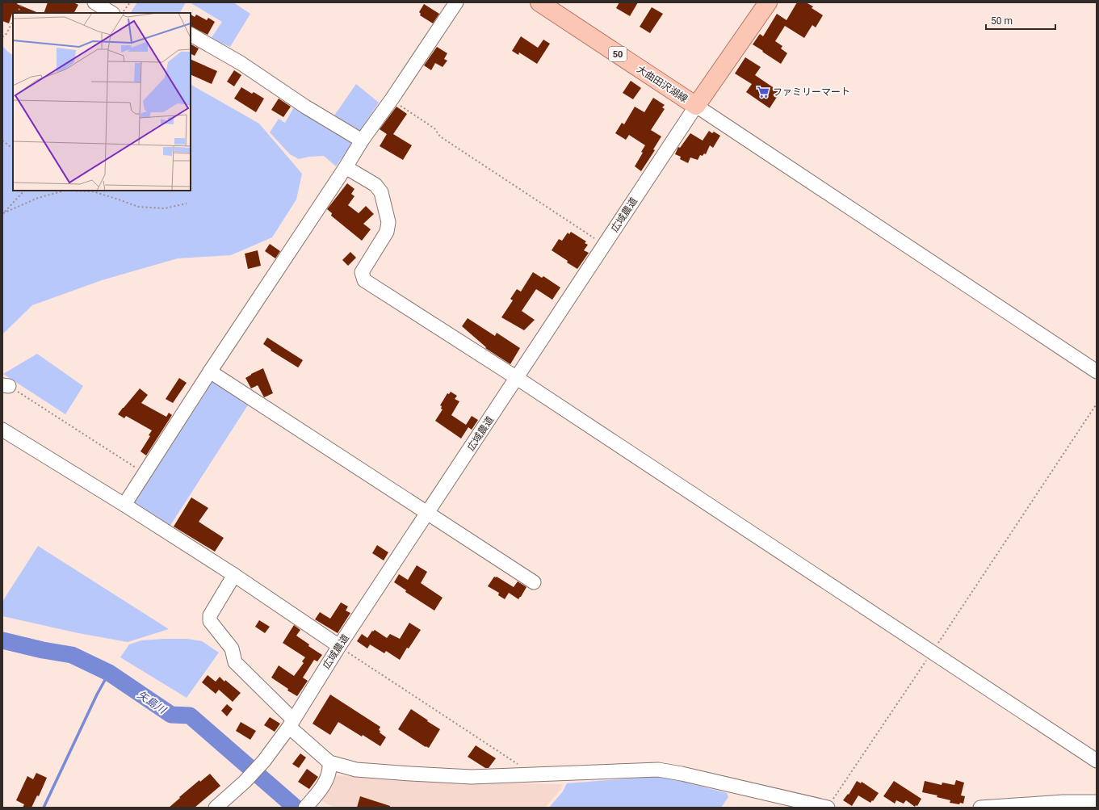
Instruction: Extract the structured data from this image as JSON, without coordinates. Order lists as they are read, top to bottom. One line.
{"streets":{"main road":["50","大曲田沢湖線"],"street":["広域農道"]},"crossings":[["大曲田沢湖線","広域農道"]],"water":["矢島川"],"places":{"supermarket":["ファミリーマート"]},"scale_bar":"50 m"}
